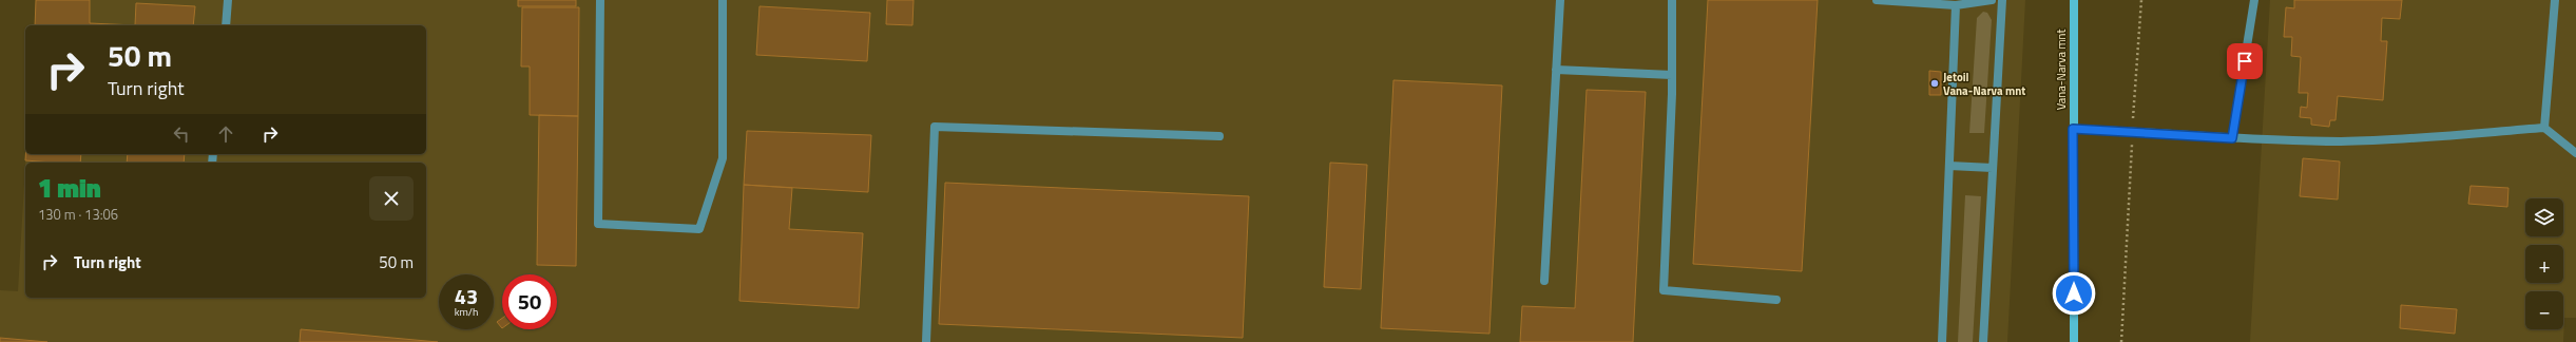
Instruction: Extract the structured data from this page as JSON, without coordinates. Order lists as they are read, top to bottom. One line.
{"streets":{"main road":["Vana-Narva mnt"]},"places":["Jetoil Vana-Narva mnt"],"page":{"turn":["50 m","Turn right"],"heading":["1 min","130 m · 13:06"],"map_buttons":["+","−"],"list":[{"name":"Turn right","value":"50 m"}],"speed":"43 km/h","limit":"50"}}
